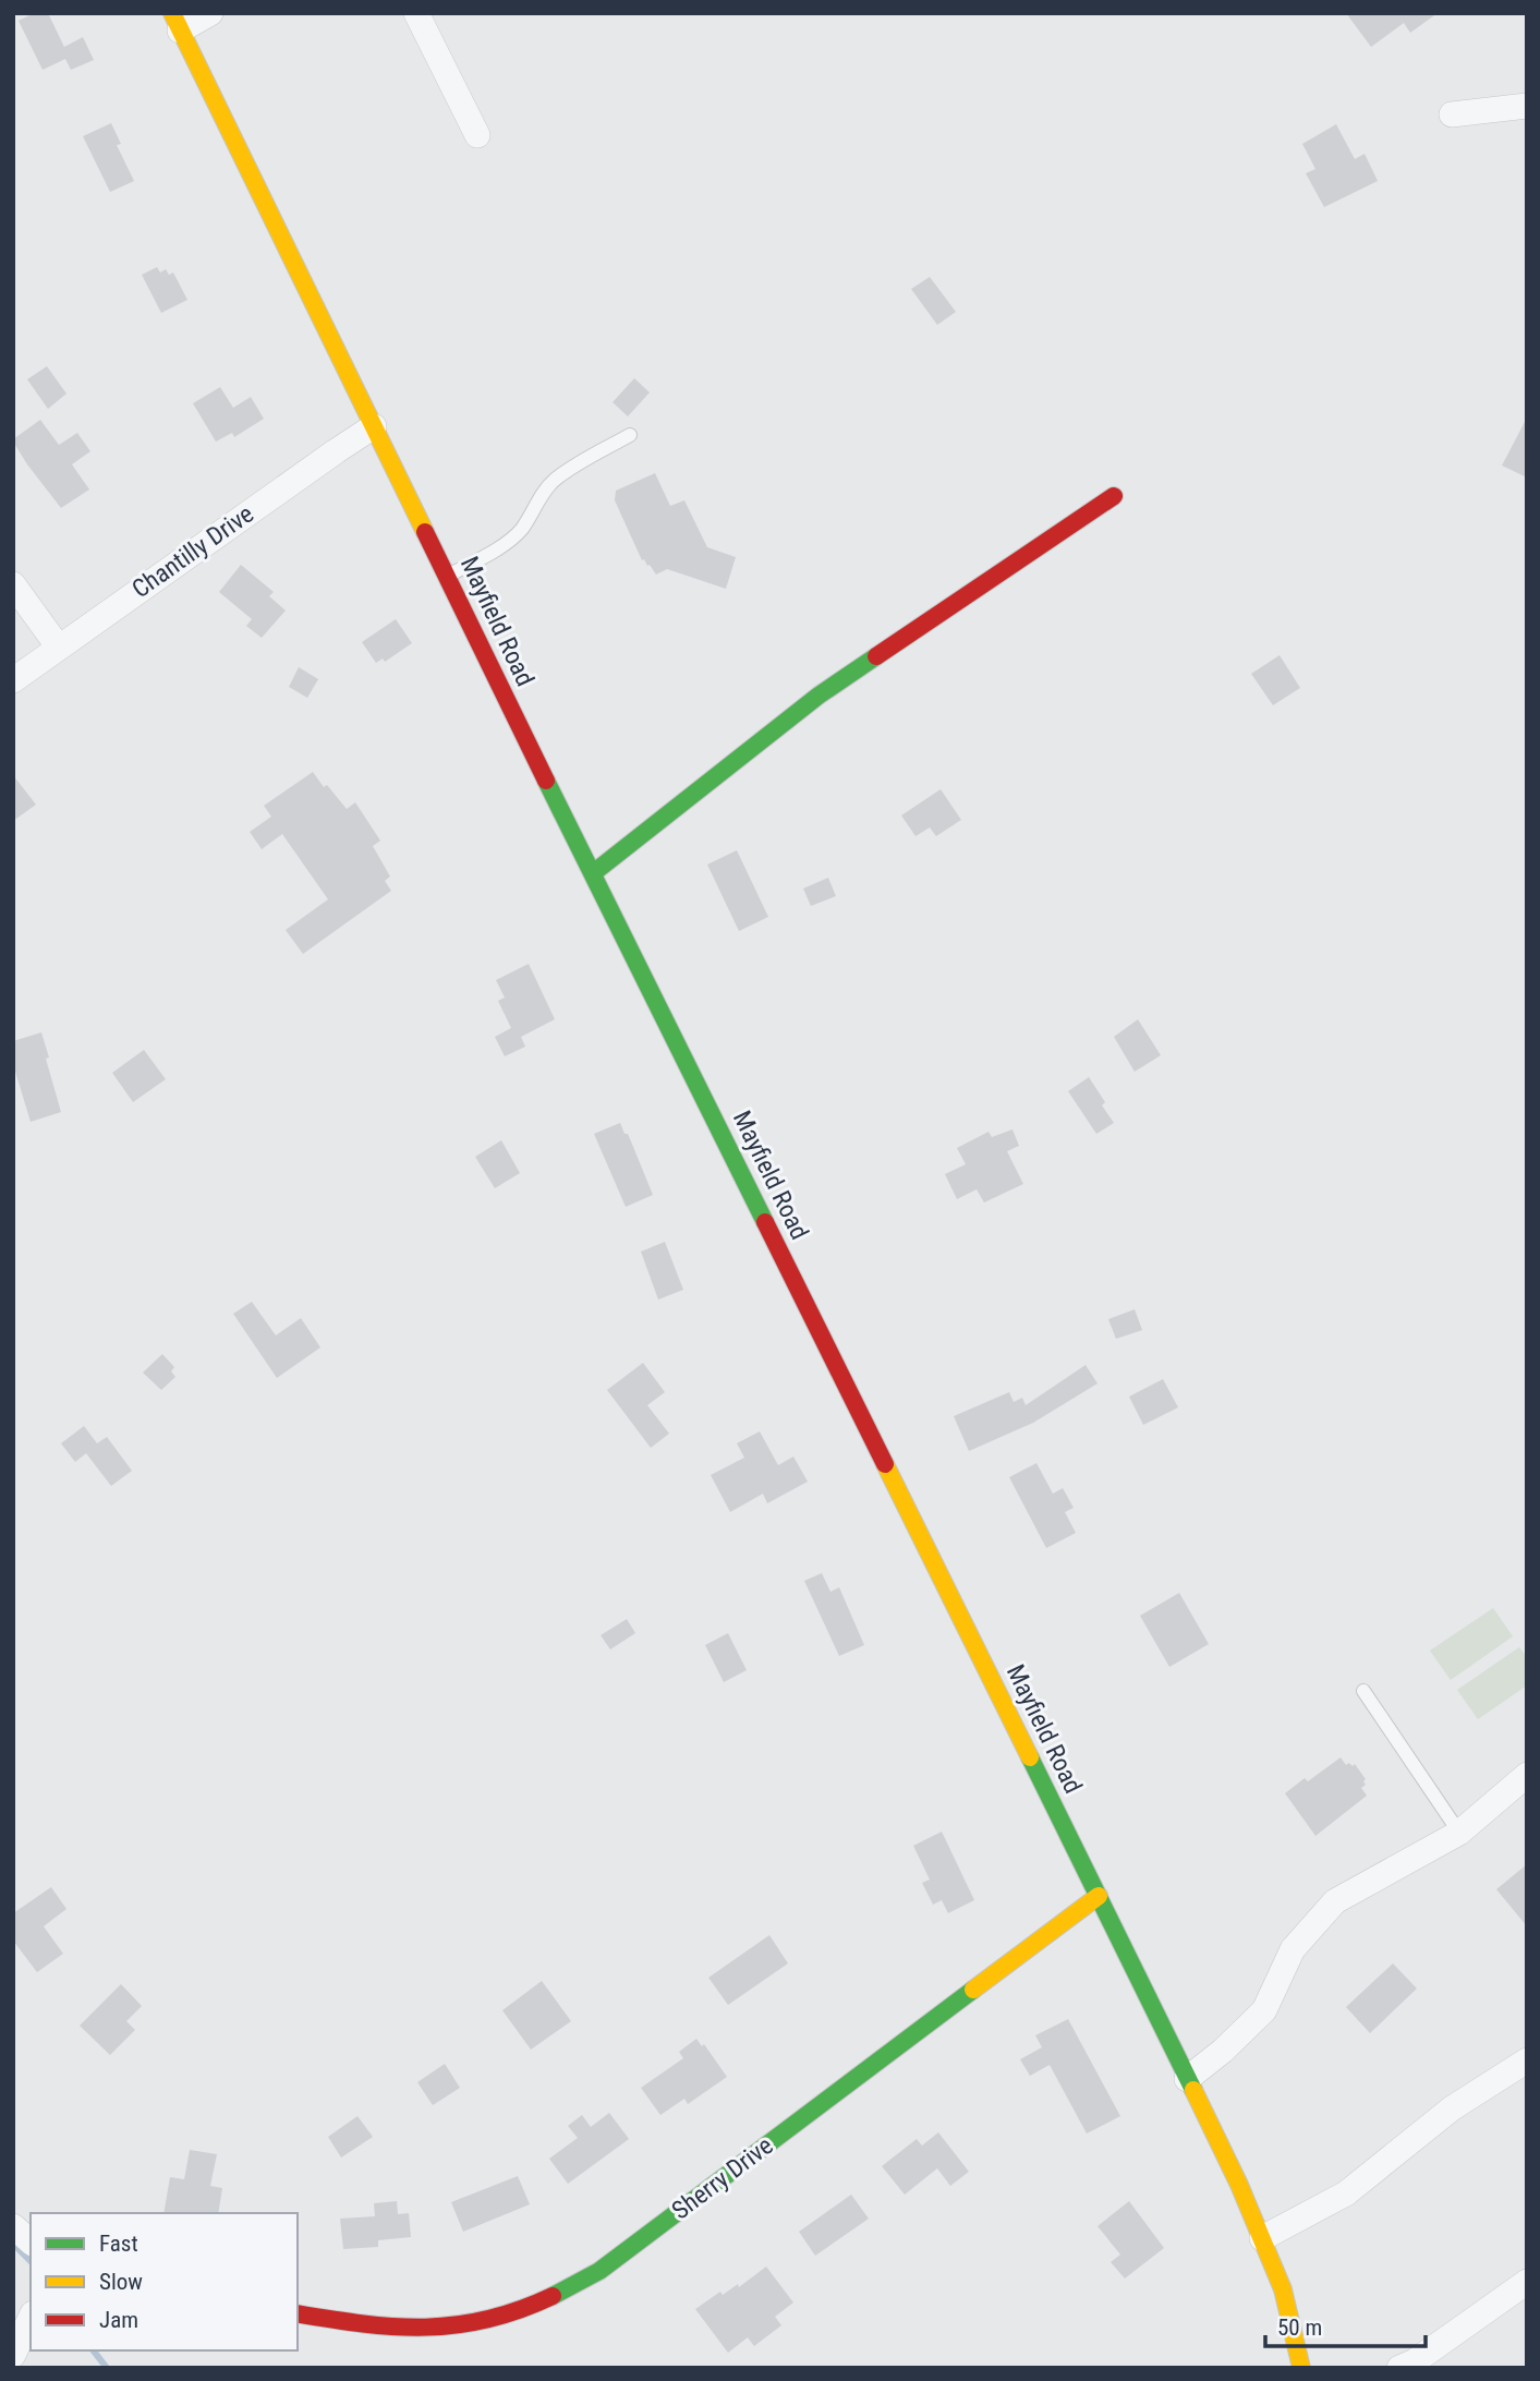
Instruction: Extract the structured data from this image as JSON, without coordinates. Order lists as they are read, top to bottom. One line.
{"streets":{"street":["Chantilly Drive","Mayfield Road","Sherry Drive"]},"crossings":[["Chantilly Drive","Mayfield Road"],["Mayfield Road","Sherry Drive"]],"legend":["Fast","Slow","Jam"],"scale_bar":"50 m"}
